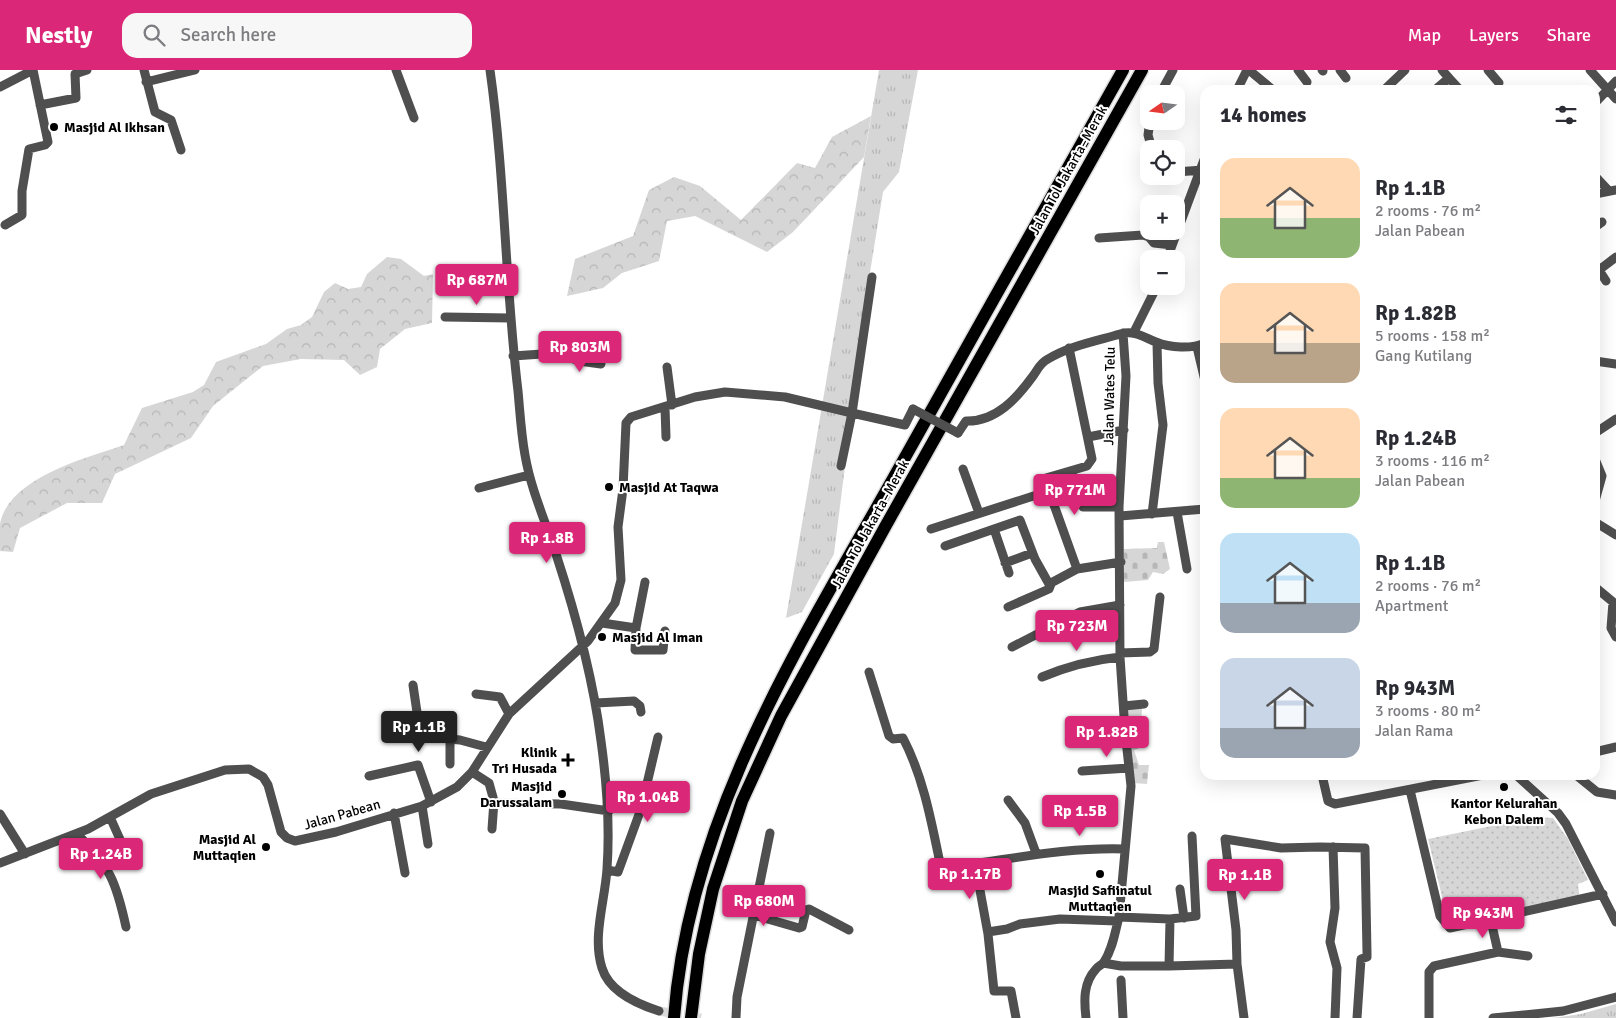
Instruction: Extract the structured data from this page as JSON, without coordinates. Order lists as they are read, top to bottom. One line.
{"streets":{"highway":["Jalan Tol Jakarta–Merak"],"street":["Jalan Wates Telu","Jalan Pabean"]},"places":{"other":["Masjid Al Ikhsan","Masjid At Taqwa","Masjid Al Iman","Kantor Kelurahan Kebon Dalem","Masjid Darussalam","Masjid Al Muttaqien","Masjid Safiinatul Muttaqien"],"health":["Klinik Tri Husada"]},"north":"left","page":{"header":"Nestly","search":"Search here","nav":["Map","Layers","Share"],"map_buttons":["+","−"],"heading":"14 homes","list":[{"name":"Rp 1.1B","note":"2 rooms · 76 m² · Jalan Pabean"},{"name":"Rp 1.82B","note":"5 rooms · 158 m² · Gang Kutilang"},{"name":"Rp 1.24B","note":"3 rooms · 116 m² · Jalan Pabean"},{"name":"Rp 1.1B","note":"2 rooms · 76 m² · Apartment"},{"name":"Rp 943M","note":"3 rooms · 80 m² · Jalan Rama"}],"price":["Rp 687M","Rp 803M","Rp 771M","Rp 1.8B","Rp 723M","Rp 1.1B","Rp 1.82B","Rp 1.04B","Rp 1.5B","Rp 1.24B","Rp 1.17B","Rp 1.1B","Rp 680M","Rp 943M"]}}
